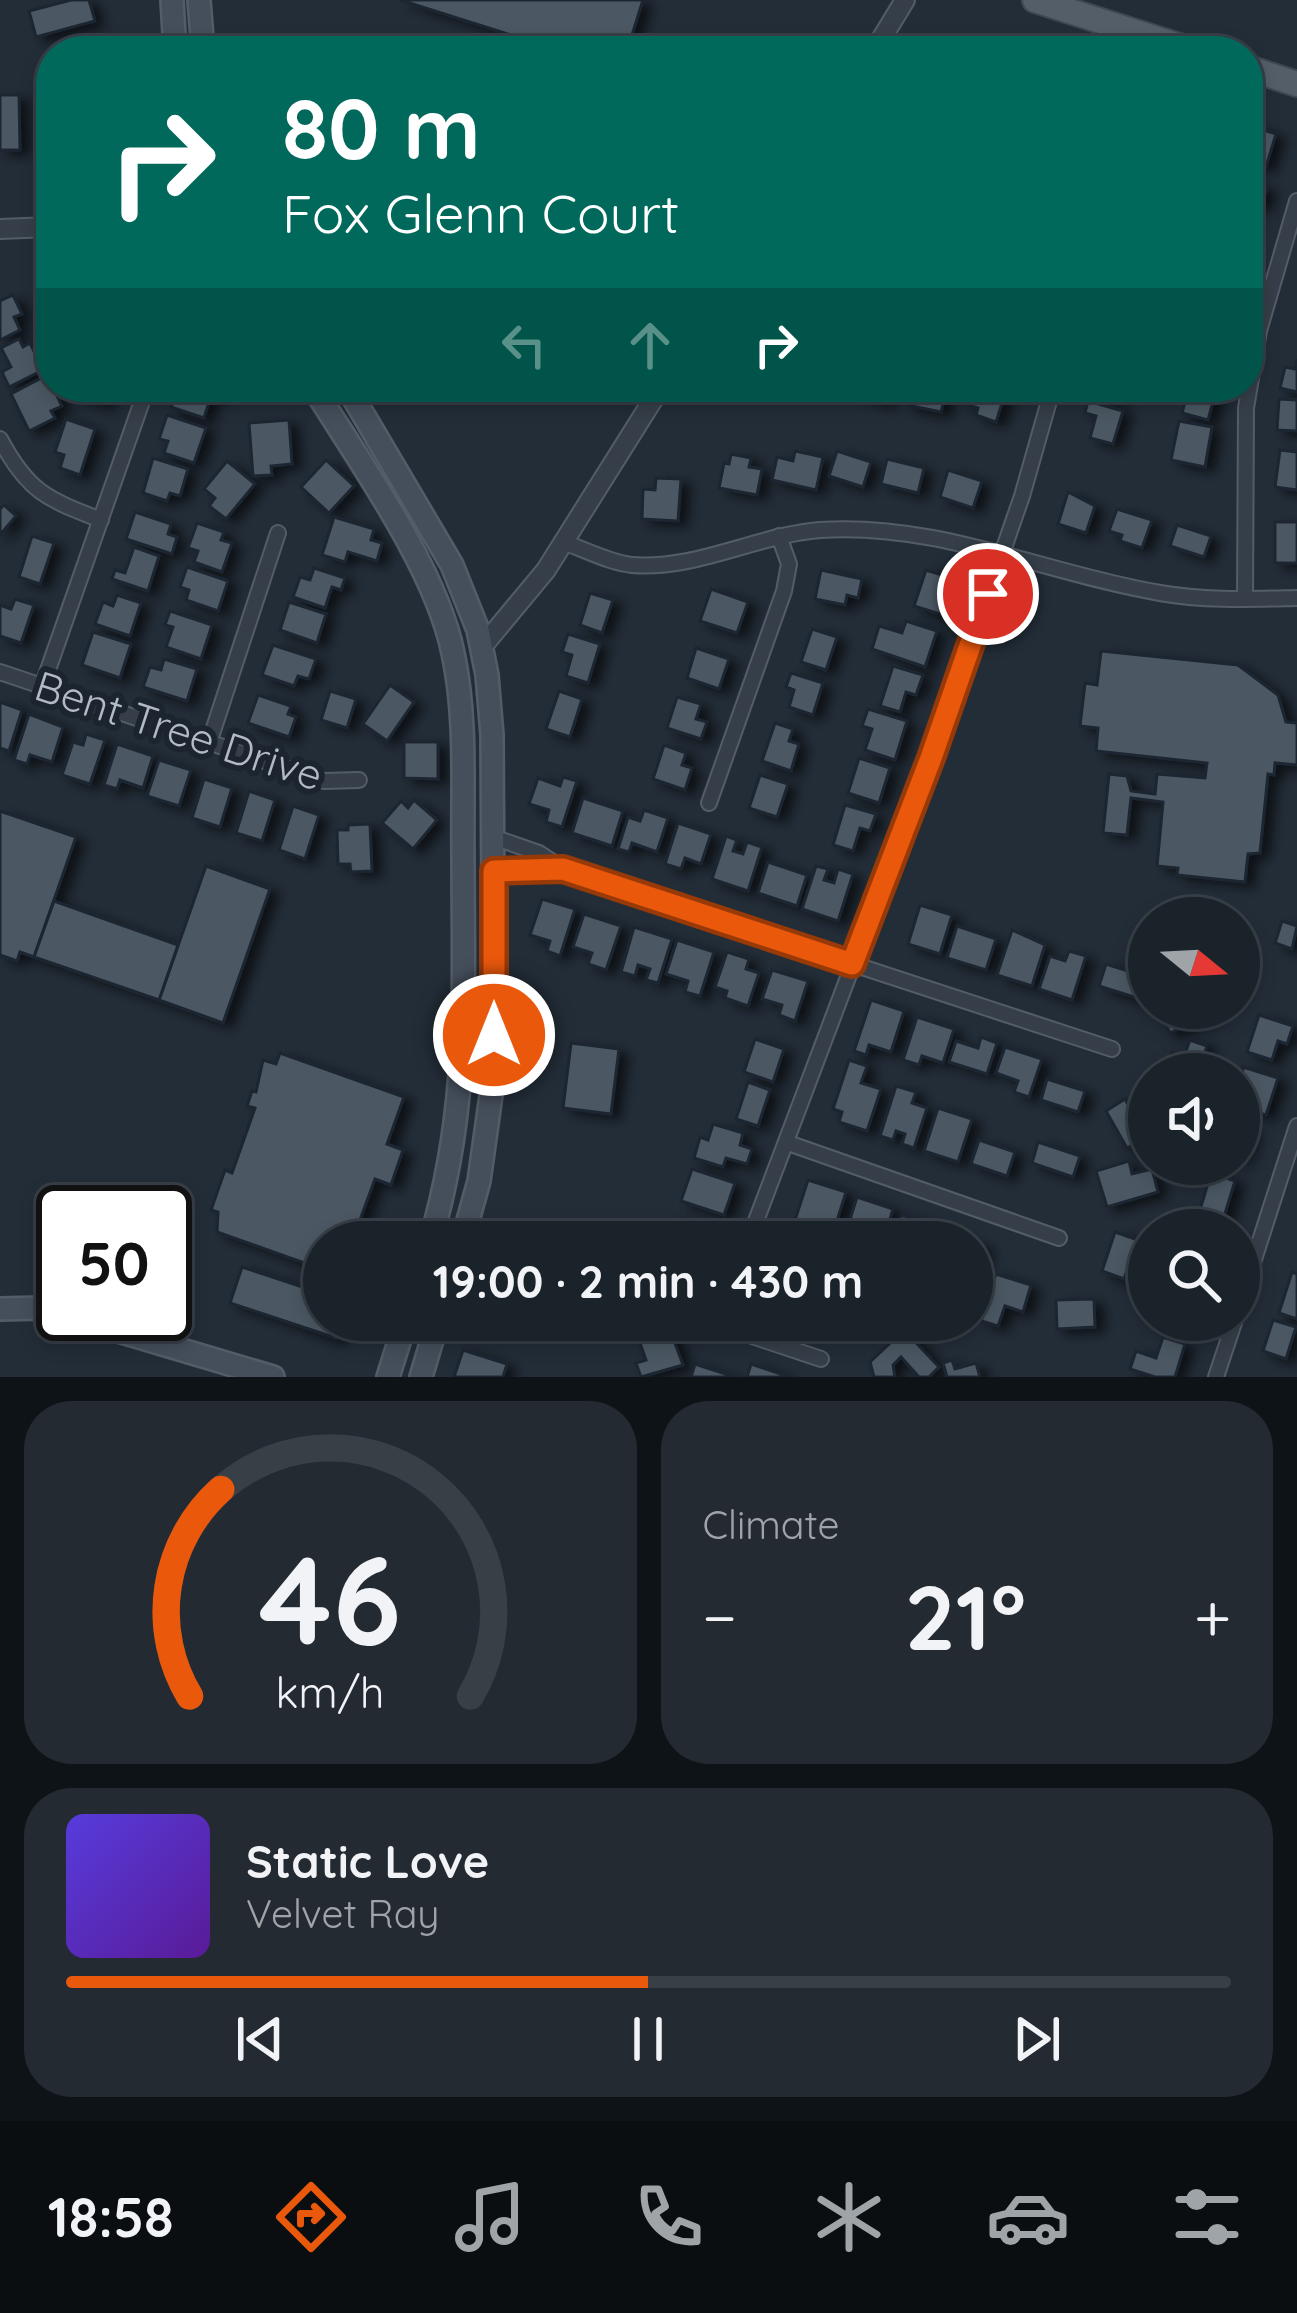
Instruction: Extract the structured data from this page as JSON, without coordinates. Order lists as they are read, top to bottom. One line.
{"streets":{"street":["Bent Tree Drive"]},"north":"right","page":{"turn":["80 m","Fox Glenn Court"],"limit":"50","trip":"19:00 · 2 min · 430 m","tile":"Climate","heat":["−","21°","+"],"song":["Static Love","Velvet Ray"],"tabs":"18:58","gauge":["46","km/h"]}}
